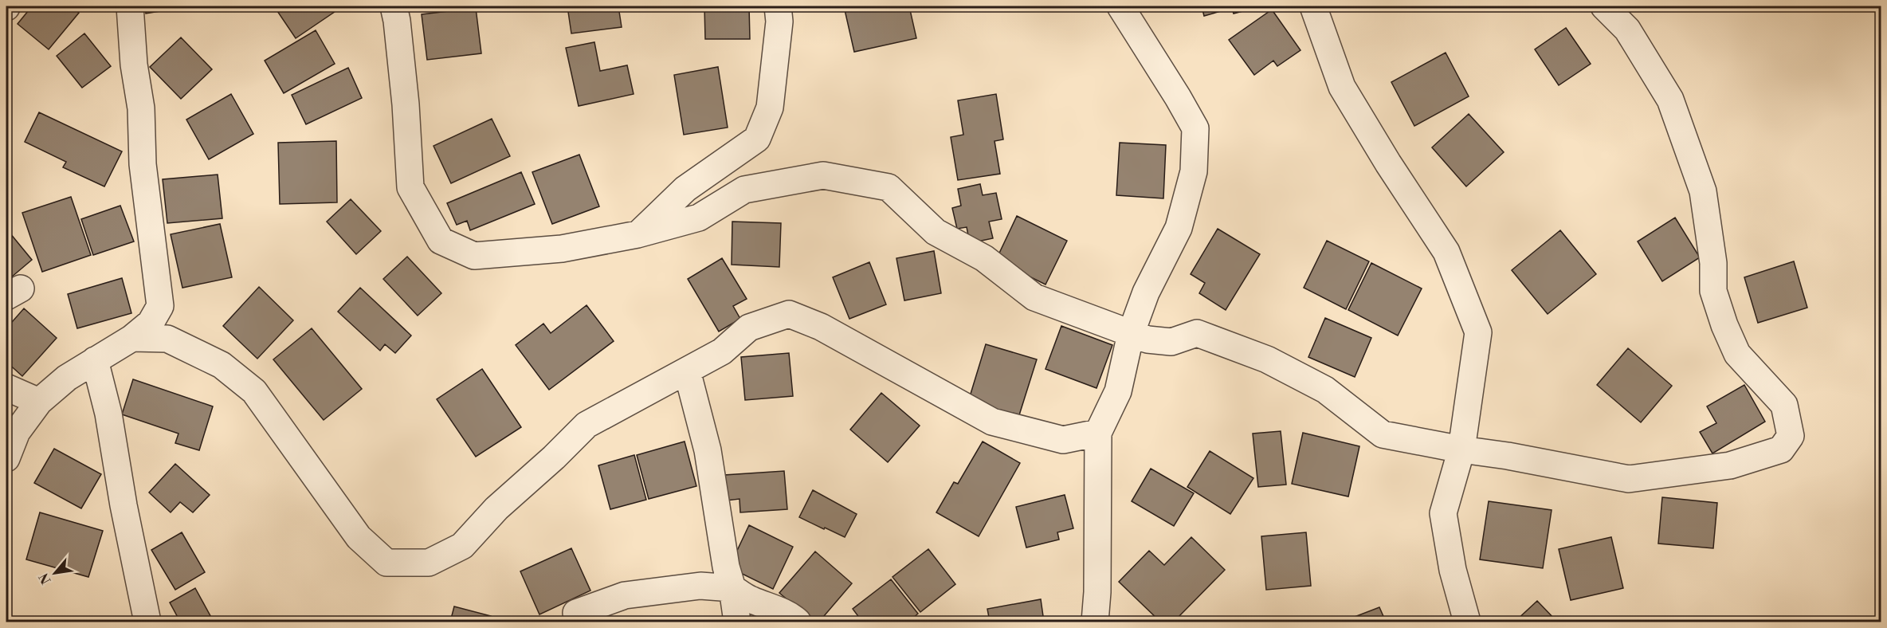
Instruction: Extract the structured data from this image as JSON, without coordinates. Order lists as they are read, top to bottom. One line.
{"north":"bottom left"}
